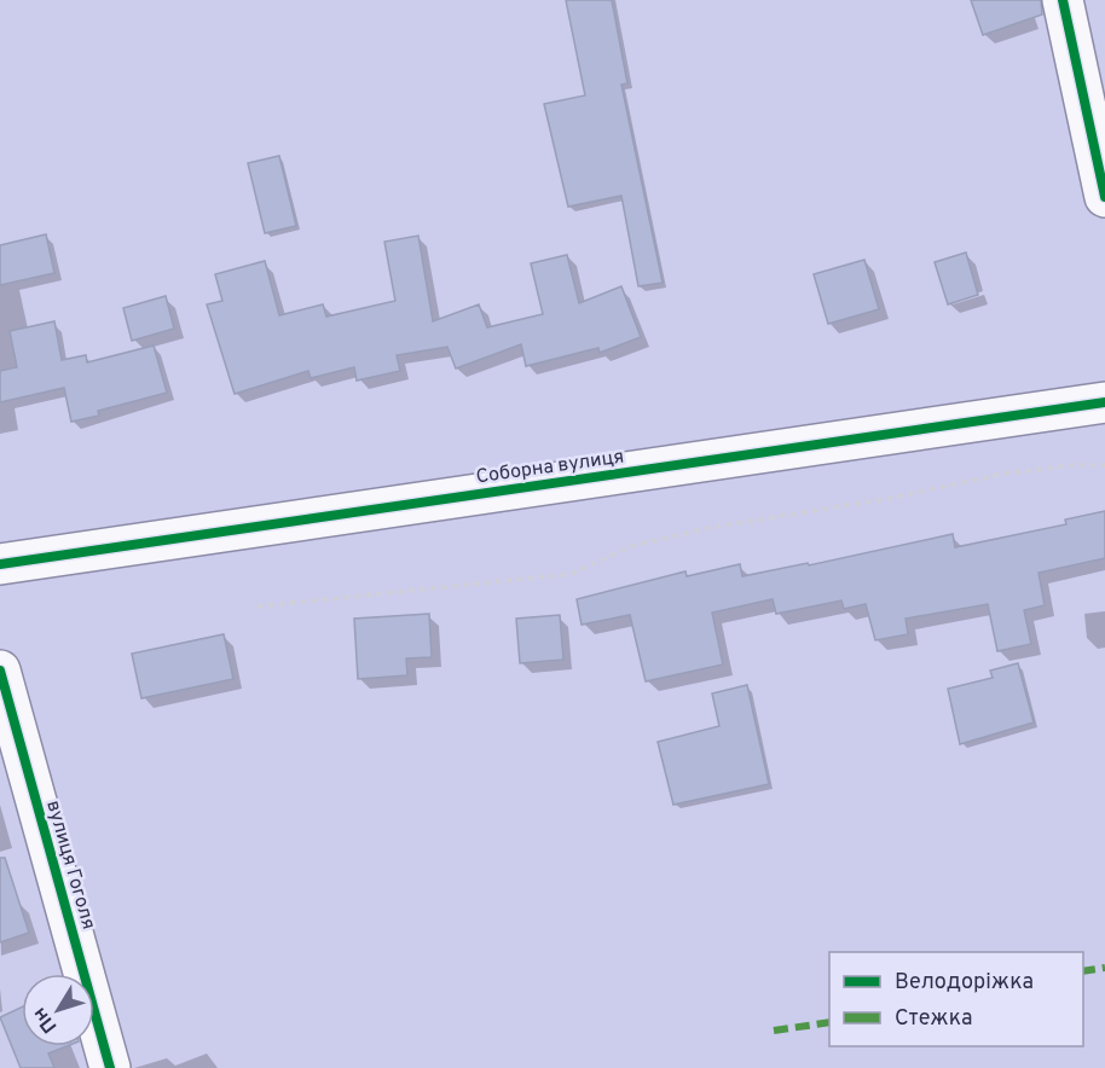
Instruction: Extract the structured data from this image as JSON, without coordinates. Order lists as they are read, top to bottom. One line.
{"streets":{"street":["Соборна вулиця","вулиця Гоголя"]},"legend":["Велодоріжка","Стежка"],"north":"bottom left"}
